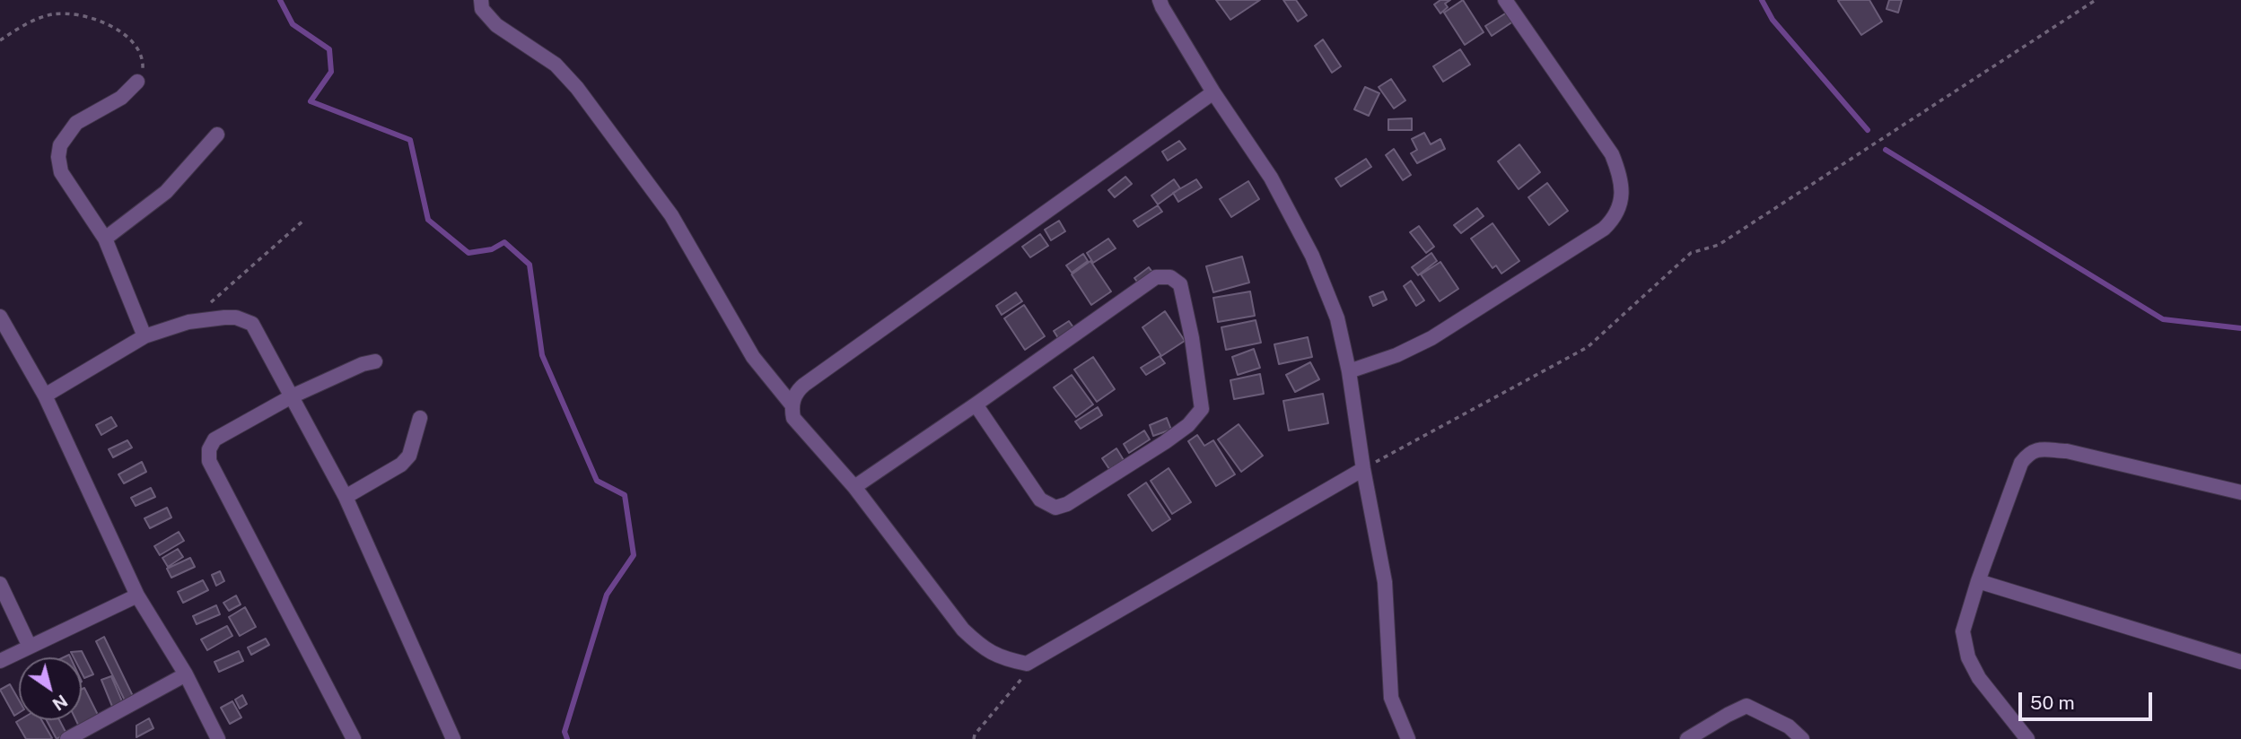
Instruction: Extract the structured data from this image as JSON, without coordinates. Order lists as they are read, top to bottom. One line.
{"scale_bar":"50 m","north":"bottom right"}
